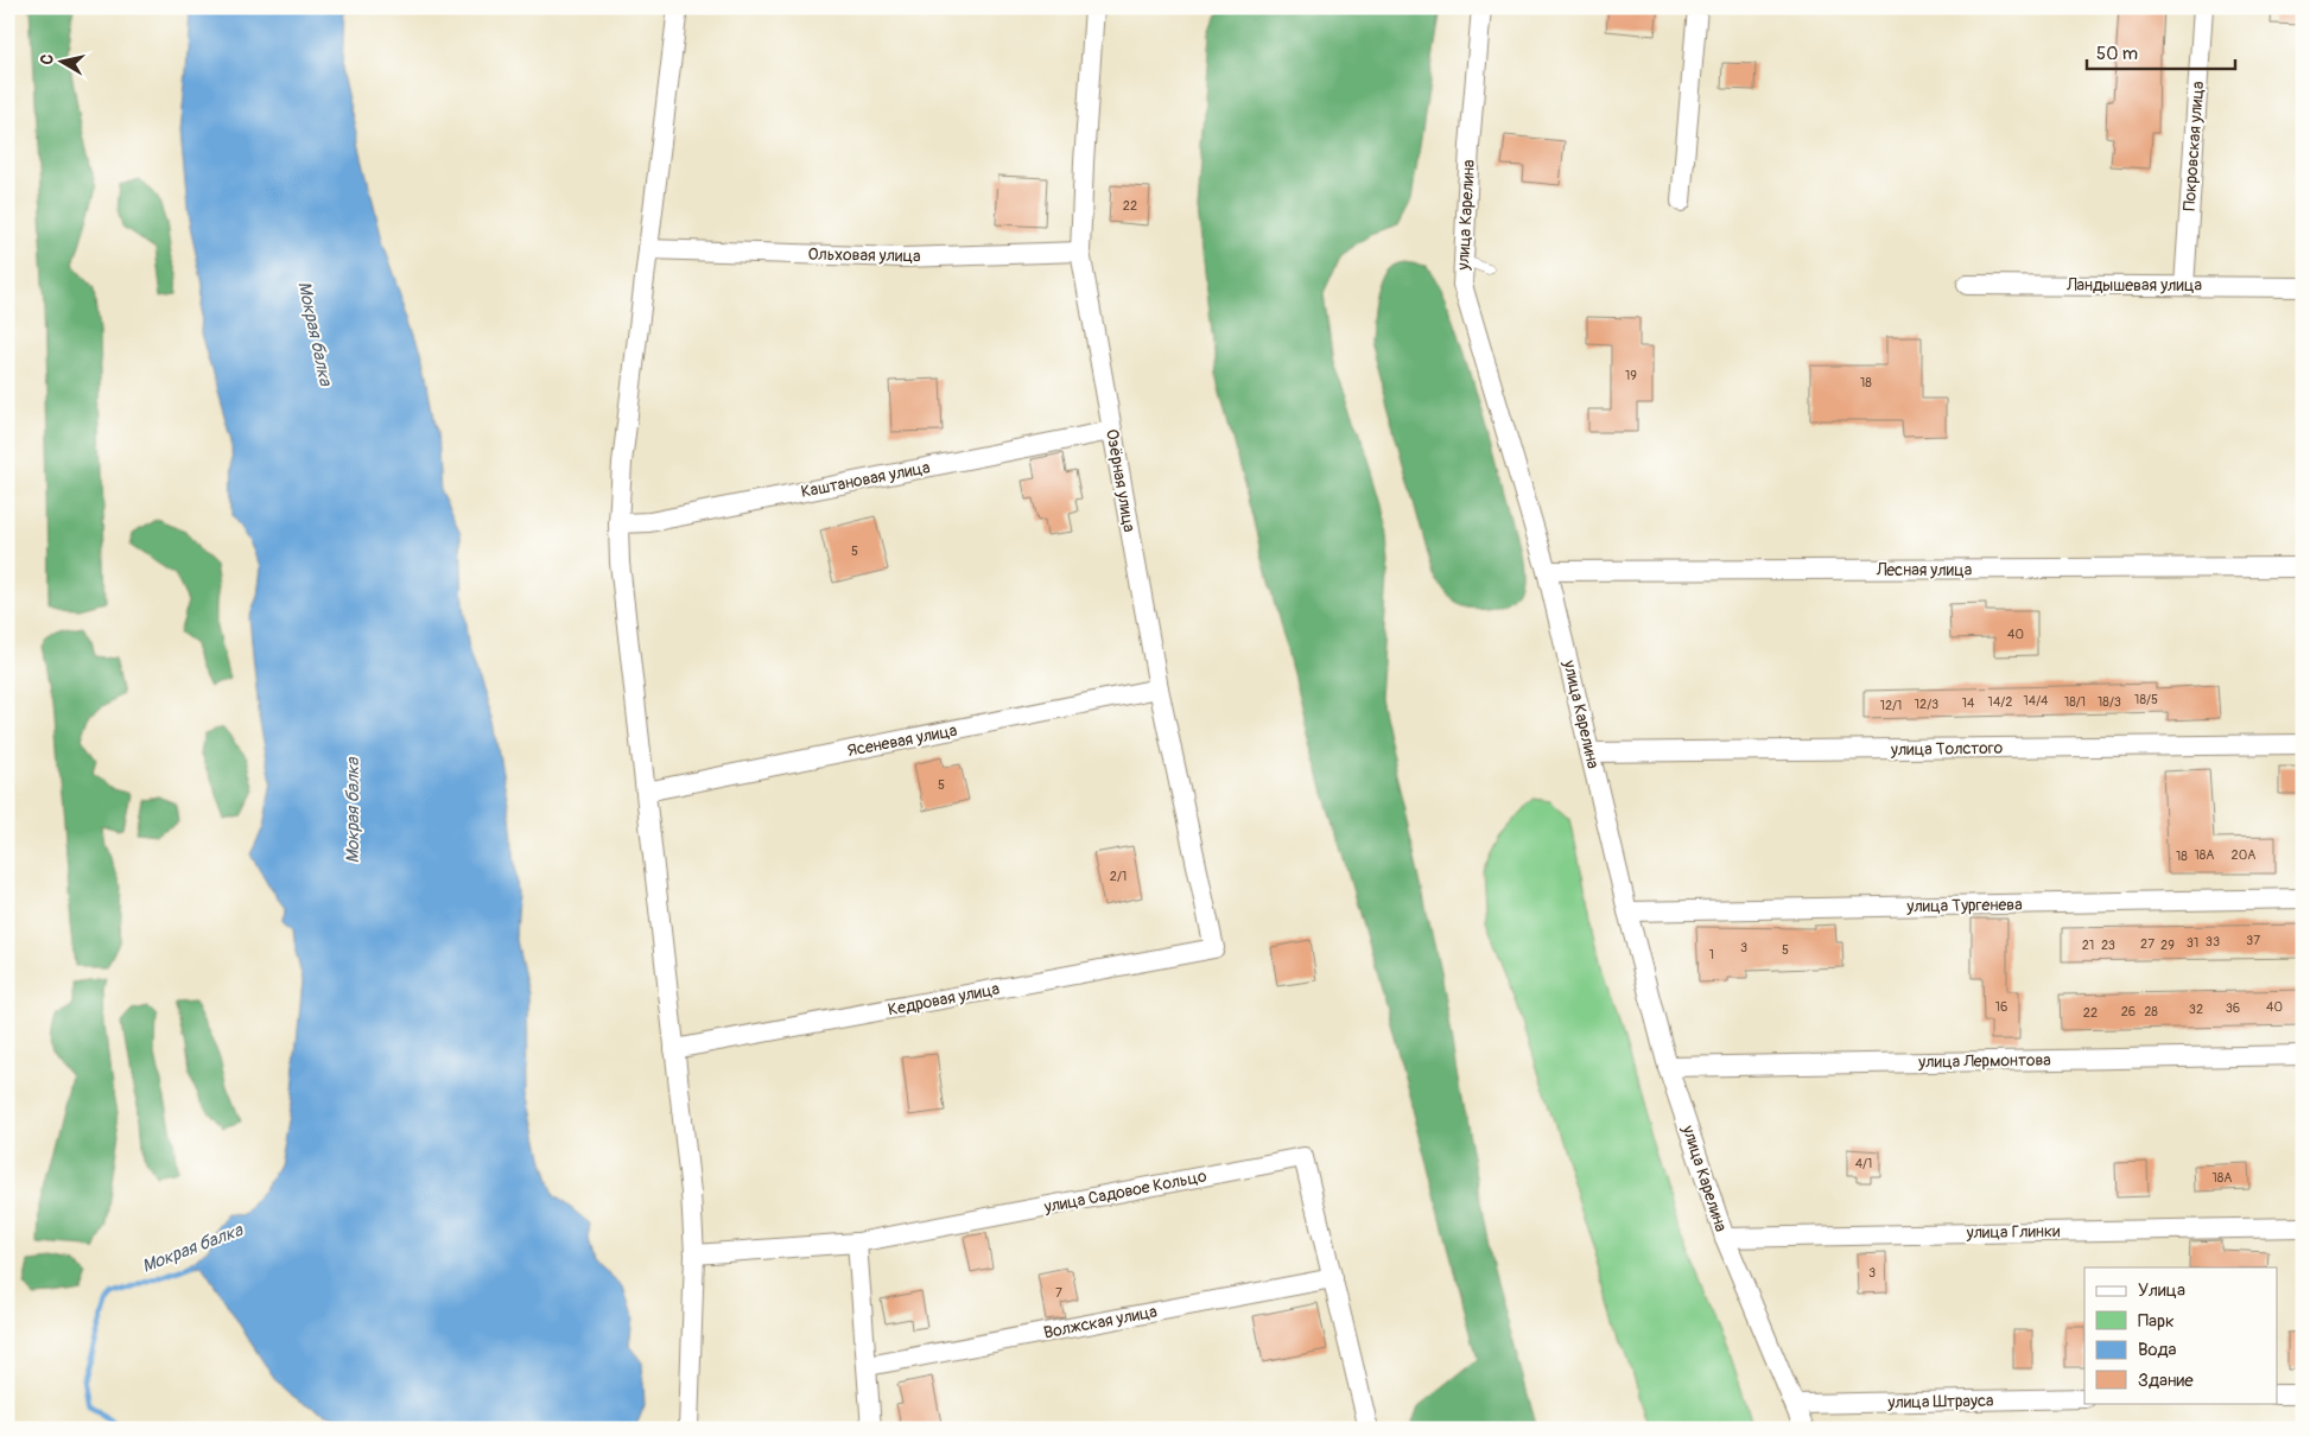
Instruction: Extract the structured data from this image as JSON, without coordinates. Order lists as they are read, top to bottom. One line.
{"streets":{"street":["Покровская улица","улица Карелина","Ольховая улица","Ландышевая улица","Каштановая улица","Озёрная улица","Лесная улица","Ясеневая улица","улица Толстого","улица Тургенева","Кедровая улица","улица Лермонтова","улица Садовое Кольцо","улица Глинки","Волжская улица","улица Штрауса"]},"crossings":[["Покровская улица","Ландышевая улица"],["улица Карелина","Лесная улица"],["улица Карелина","улица Толстого"],["улица Карелина","улица Тургенева"],["улица Карелина","улица Лермонтова"],["улица Карелина","улица Глинки"],["улица Карелина","улица Штрауса"],["Ольховая улица","Озёрная улица"],["Каштановая улица","Озёрная улица"],["Озёрная улица","Ясеневая улица"],["Озёрная улица","Кедровая улица"],["улица Садовое Кольцо","Волжская улица"]],"water":["Мокрая балка"],"house_numbers":["22","19","18","5","40","18/5","14/4","14/2","18/1","18/3","14","12/3","12/1","5","18А","20А","18","2/1","37","33","31","27","21","23","29","3","5","1","16","40","36","32","26","28","22","4/1","18А","3","7"],"legend":["Улица","Парк","Вода","Здание"],"scale_bar":"50 m","north":"left"}
